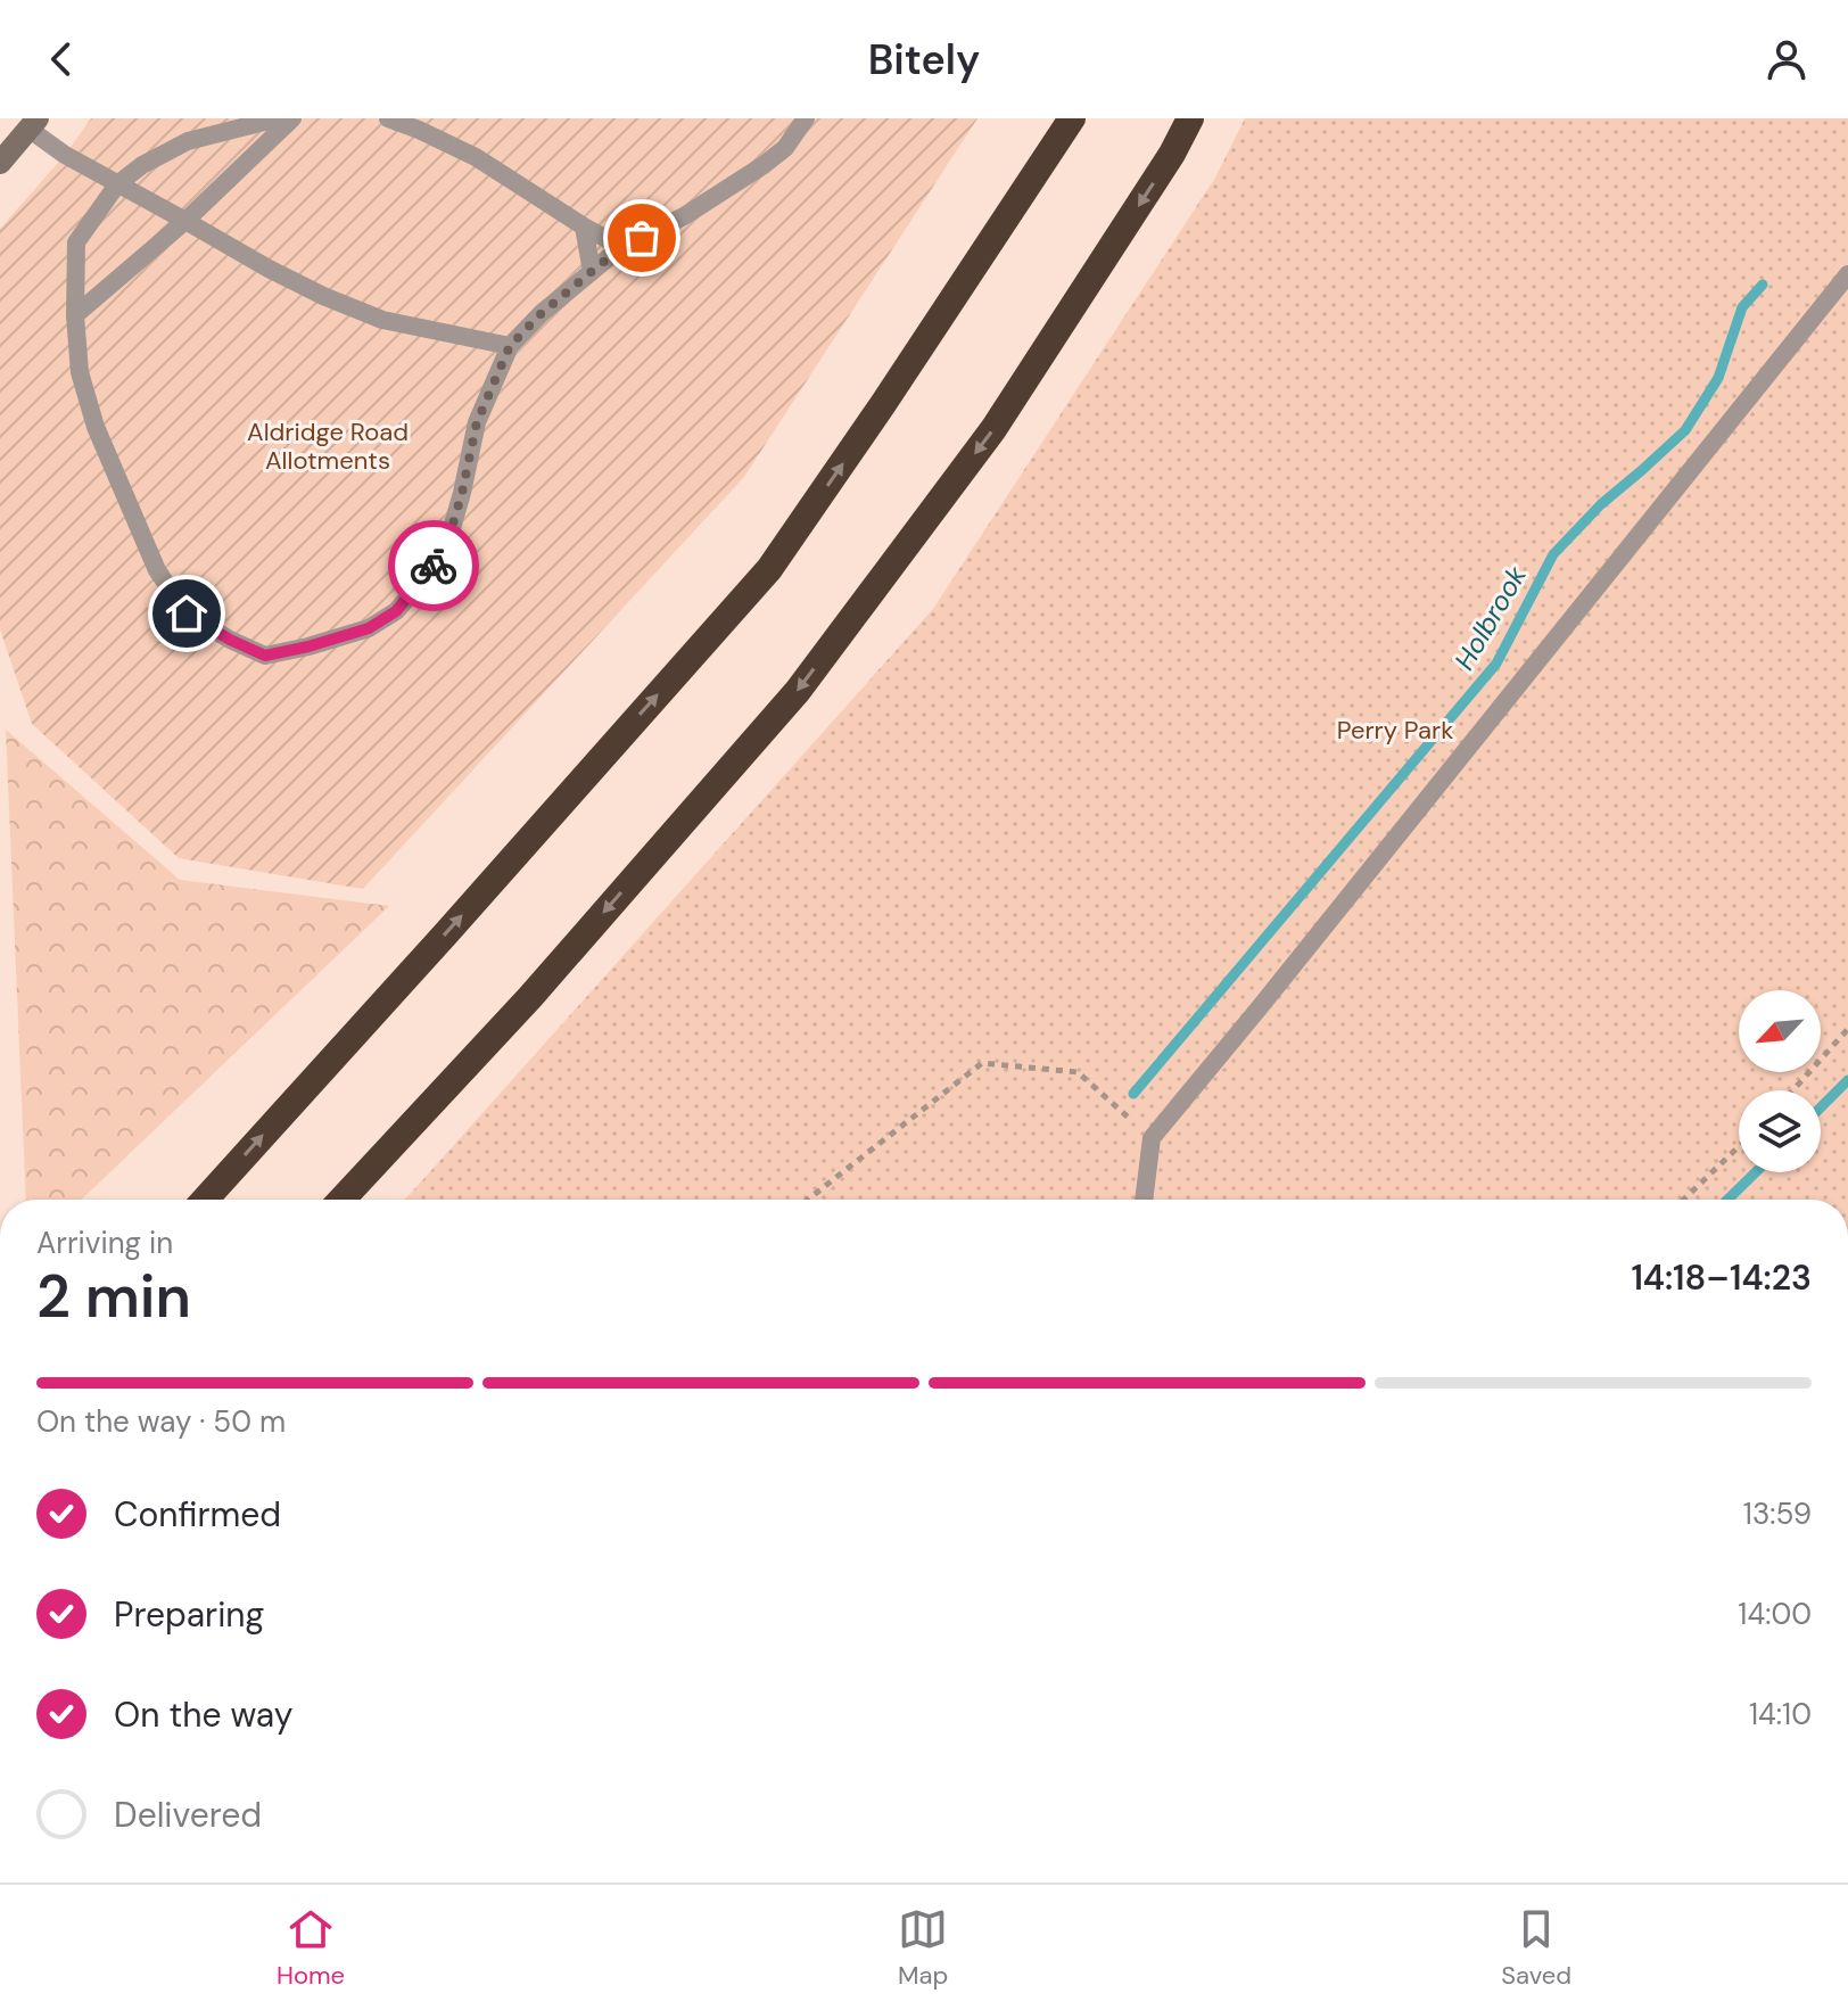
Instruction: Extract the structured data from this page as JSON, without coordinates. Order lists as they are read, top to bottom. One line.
{"water":["Holbrook"],"parks":["Aldridge Road Allotments","Perry Park"],"north":"bottom left","page":{"header":"Bitely","heading":["2 min","Arriving in","14:18–14:23"],"bar":"On the way · 50 m","list":[["Confirmed","13:59"],["Preparing","14:00"],["On the way","14:10"],"Delivered"],"tabs":["Home","Map","Saved"]}}
